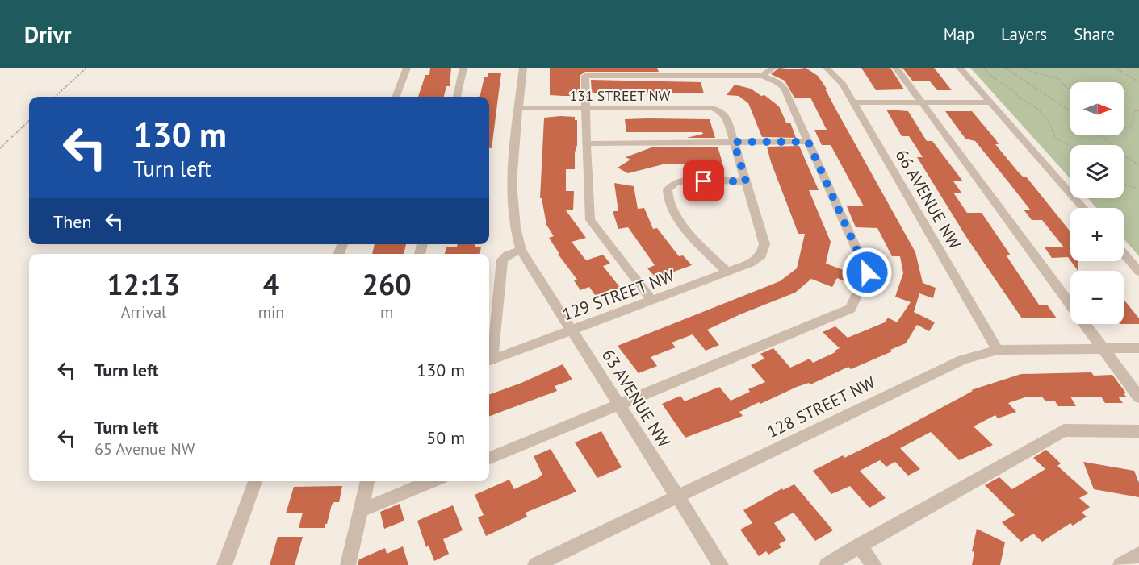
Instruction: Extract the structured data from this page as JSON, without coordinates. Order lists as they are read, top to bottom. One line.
{"streets":{"street":["131 STREET NW","66 AVENUE NW","129 STREET NW","63 AVENUE NW","128 STREET NW"]},"crossings":[["131 STREET NW","63 AVENUE NW"],["66 AVENUE NW","128 STREET NW"],["129 STREET NW","63 AVENUE NW"],["63 AVENUE NW","128 STREET NW"]],"north":"right","page":{"header":"Drivr","nav":["Map","Layers","Share"],"map_buttons":["+","−"],"turn":["130 m","Turn left"],"then":"Then","eta":["12:13","Arrival","4","min","260","m"],"list":[{"name":"Turn left","value":"130 m"},{"name":"Turn left","note":"65 Avenue NW","value":"50 m"}]}}
